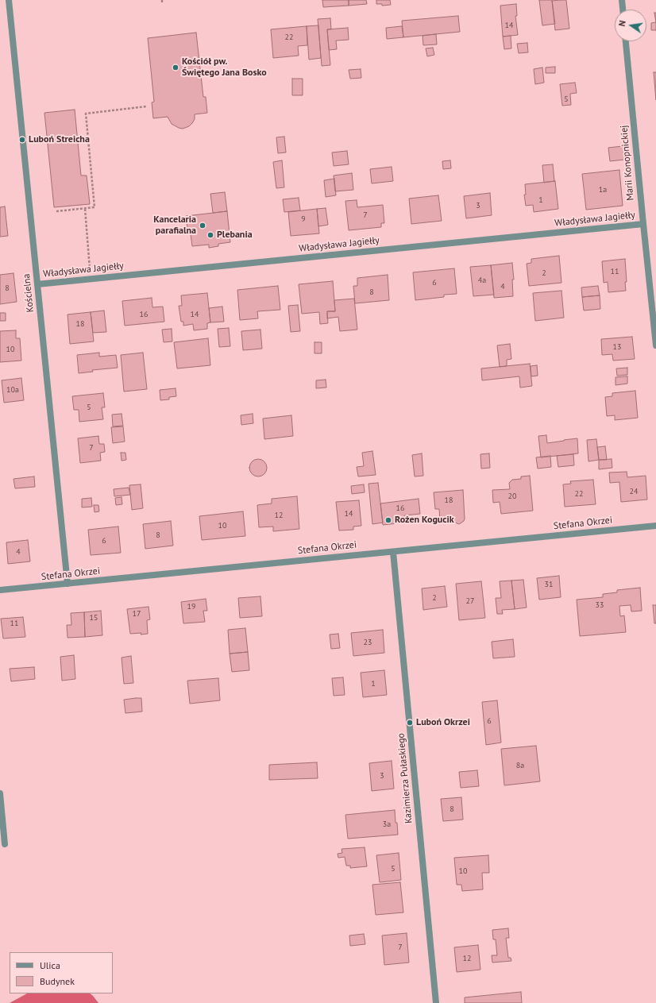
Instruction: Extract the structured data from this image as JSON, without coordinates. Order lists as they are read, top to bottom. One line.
{"streets":{"street":["Marii Konopnickiej","Władysława Jagiełły","Kościelna","Stefana Okrzei","Kazimierza Pułaskiego"]},"crossings":[["Marii Konopnickiej","Władysława Jagiełły"],["Władysława Jagiełły","Kościelna"],["Kościelna","Stefana Okrzei"],["Stefana Okrzei","Kazimierza Pułaskiego"]],"places":["Kościół pw. Świętego Jana Bosko","Luboń Streicha","Kancelaria parafialna","Plebania","Rożen Kogucik","Luboń Okrzei"],"house_numbers":["14","22","5","1a","1","3","7","9","11","2","4a","6","4","8","8","16","14","18","13","10","10a","5","7","24","22","20","18","16","14","12","10","8","6","4","31","2","27","33","19","17","15","11","23","1","6","8a","3","8","3a","5","10","7","12"],"legend":["Ulica","Budynek"],"north":"left"}
